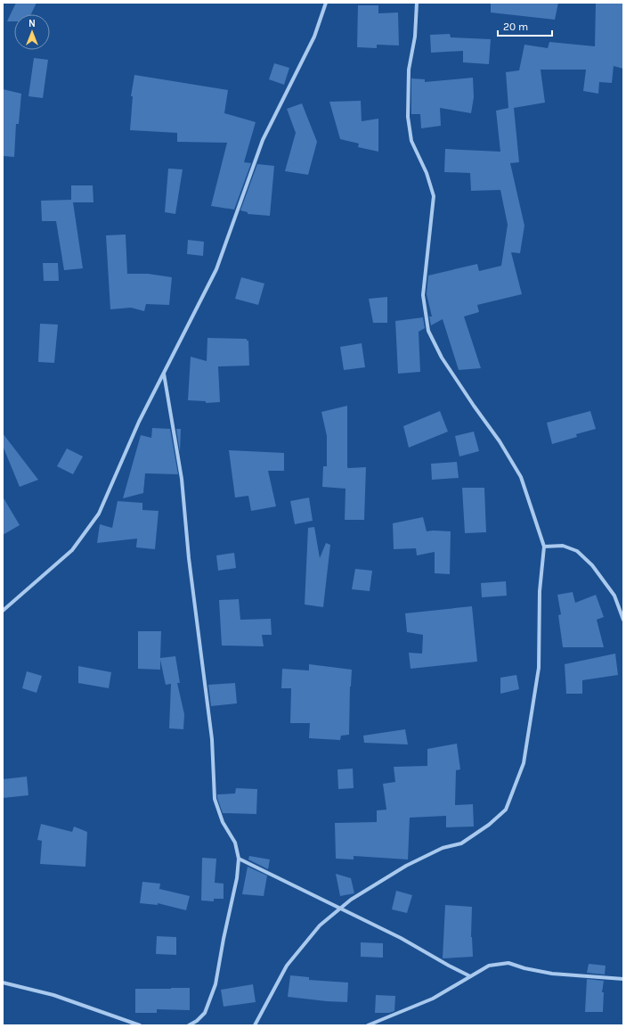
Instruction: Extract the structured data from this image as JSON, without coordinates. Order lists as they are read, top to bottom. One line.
{"scale_bar":"20 m","north":"top"}
